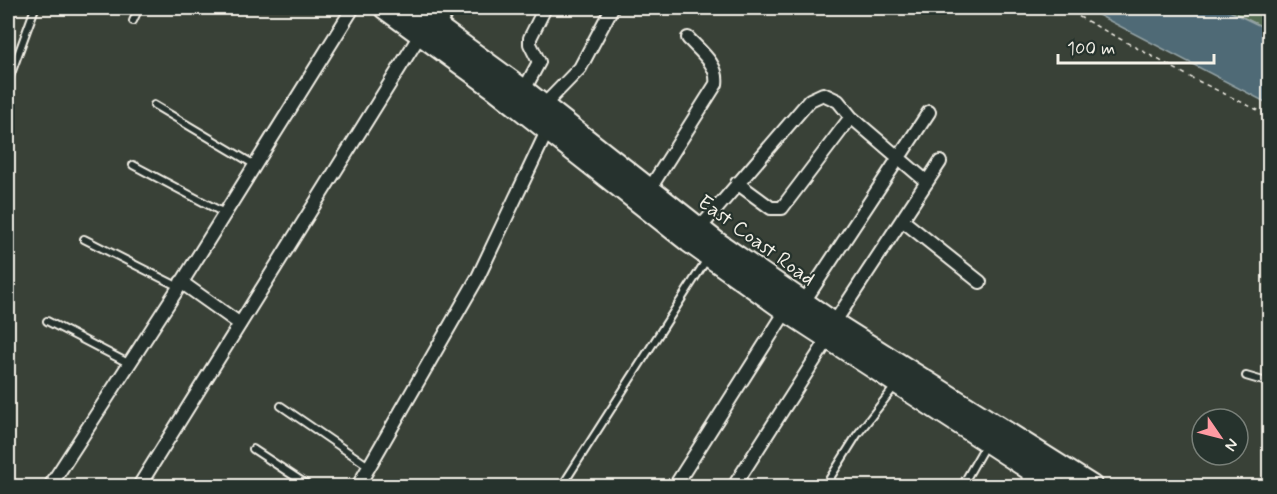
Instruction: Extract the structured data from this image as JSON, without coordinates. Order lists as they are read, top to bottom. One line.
{"streets":{"main road":["East Coast Road"]},"scale_bar":"100 m","north":"bottom right"}
